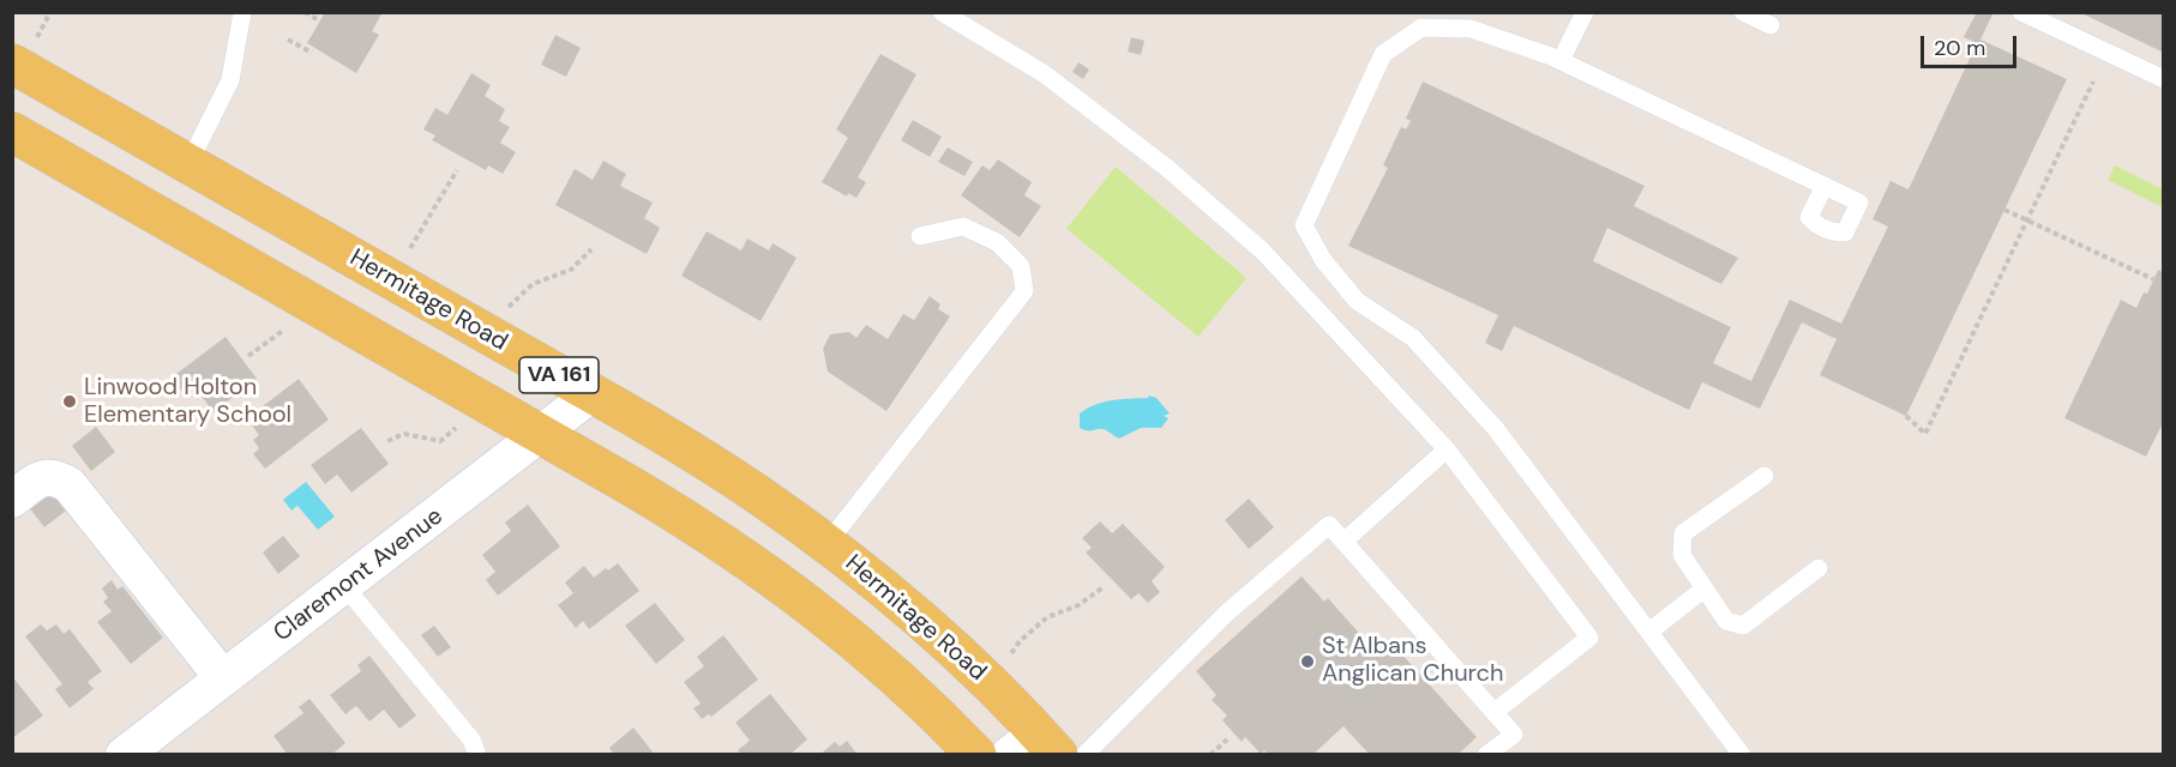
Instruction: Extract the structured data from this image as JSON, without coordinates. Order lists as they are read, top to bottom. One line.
{"streets":{"main road":["Hermitage Road","VA 161"],"street":["Claremont Avenue"]},"crossings":[["Hermitage Road","Claremont Avenue"],["VA 161","Claremont Avenue"]],"places":["Linwood Holton Elementary School","St Albans Anglican Church"],"scale_bar":"20 m"}
